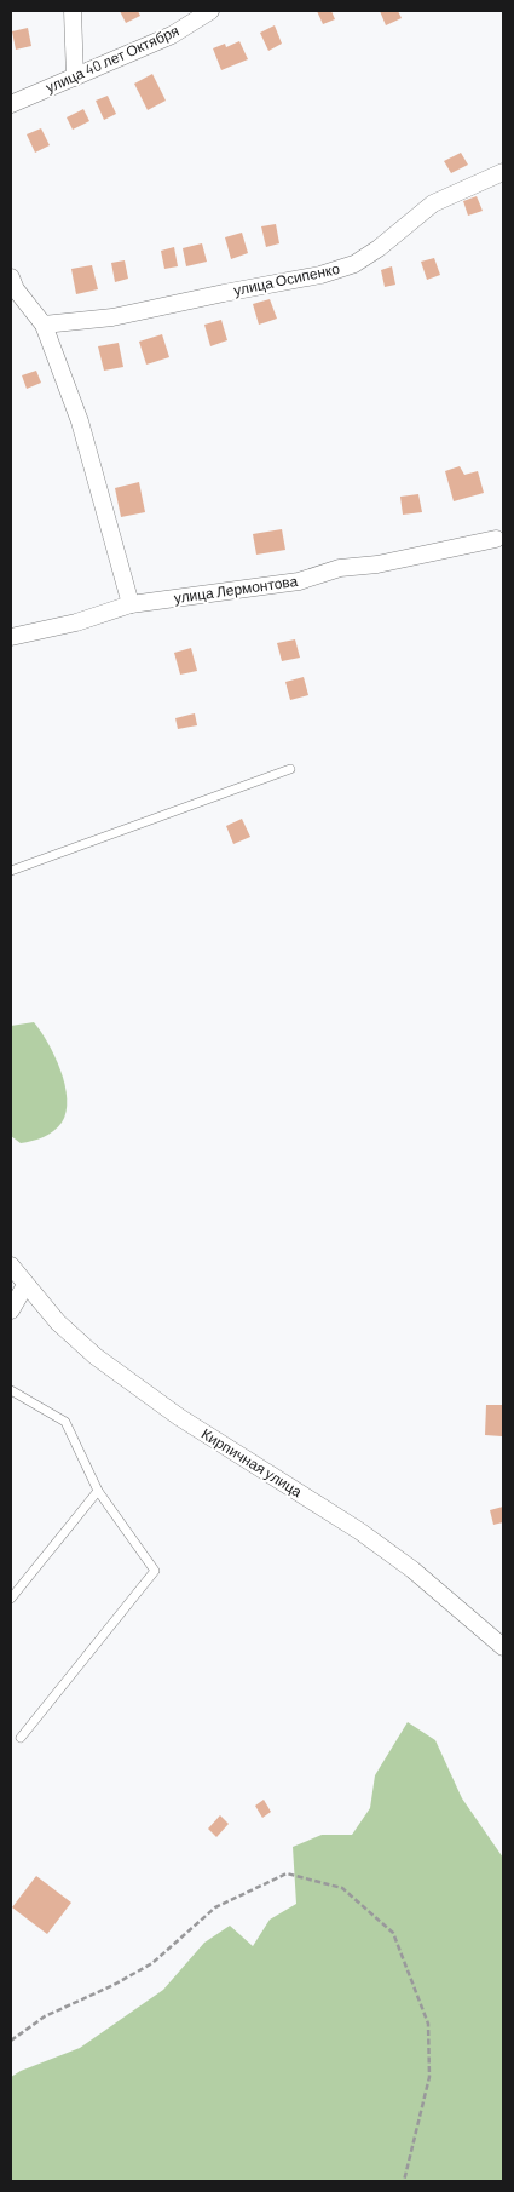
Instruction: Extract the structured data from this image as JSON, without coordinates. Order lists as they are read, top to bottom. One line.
{"streets":{"street":["улица 40 лет Октября","улица Осипенко","улица Лермонтова","Кирпичная улица"]}}
